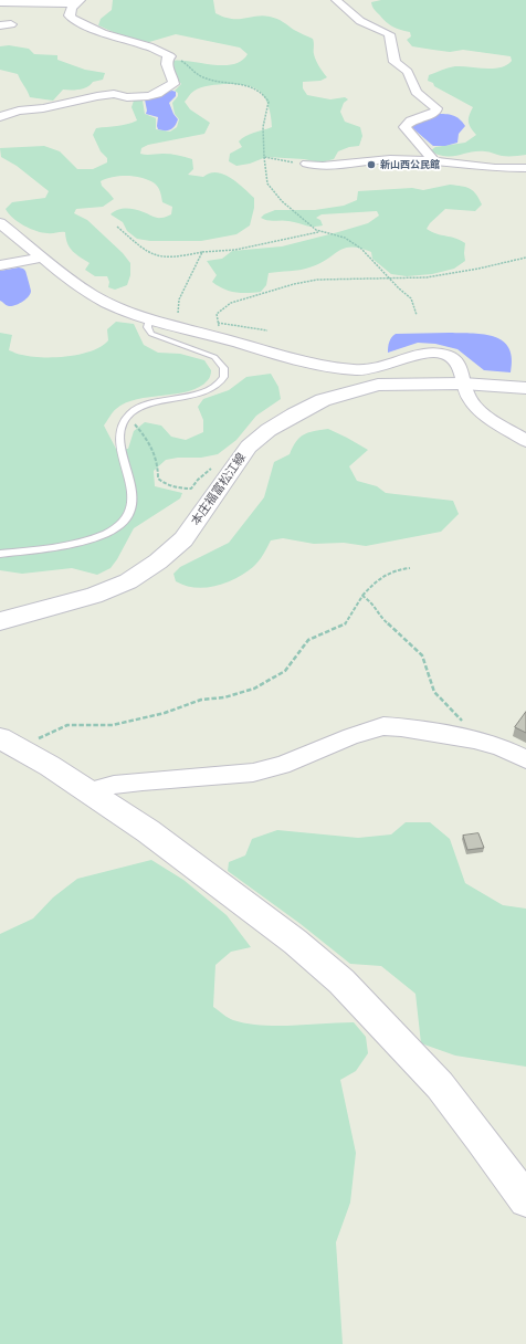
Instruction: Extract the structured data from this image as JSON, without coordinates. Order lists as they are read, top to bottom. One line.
{"streets":{"main road":["本庄福富松江線"]},"places":["新山西公民館"]}
